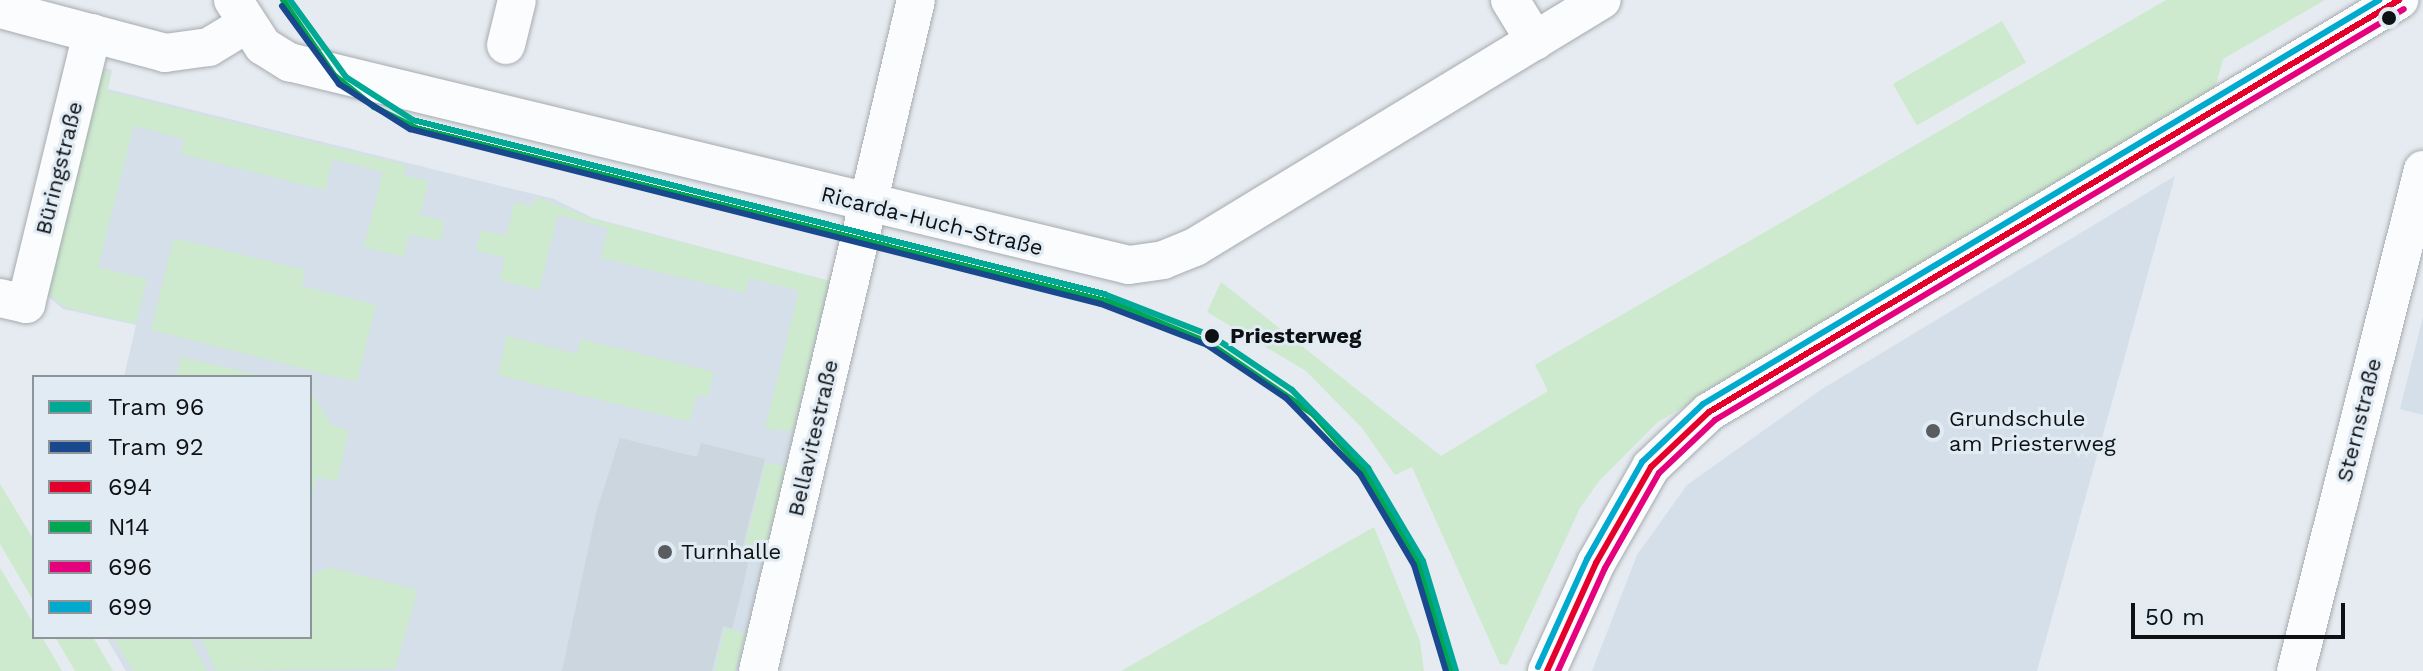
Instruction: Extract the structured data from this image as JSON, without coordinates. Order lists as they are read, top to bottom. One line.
{"streets":{"street":["Büringstraße","Ricarda-Huch-Straße","Sternstraße","Bellavitestraße"]},"crossings":[["Ricarda-Huch-Straße","Bellavitestraße"]],"places":["Priesterweg","Grundschule am Priesterweg","Turnhalle"],"lines":["tram line 96","transit line 694","transit line N14","transit line 699","tram line 92","transit line 696"],"legend":["Tram 96","Tram 92","694","N14","696","699"],"scale_bar":"50 m"}
